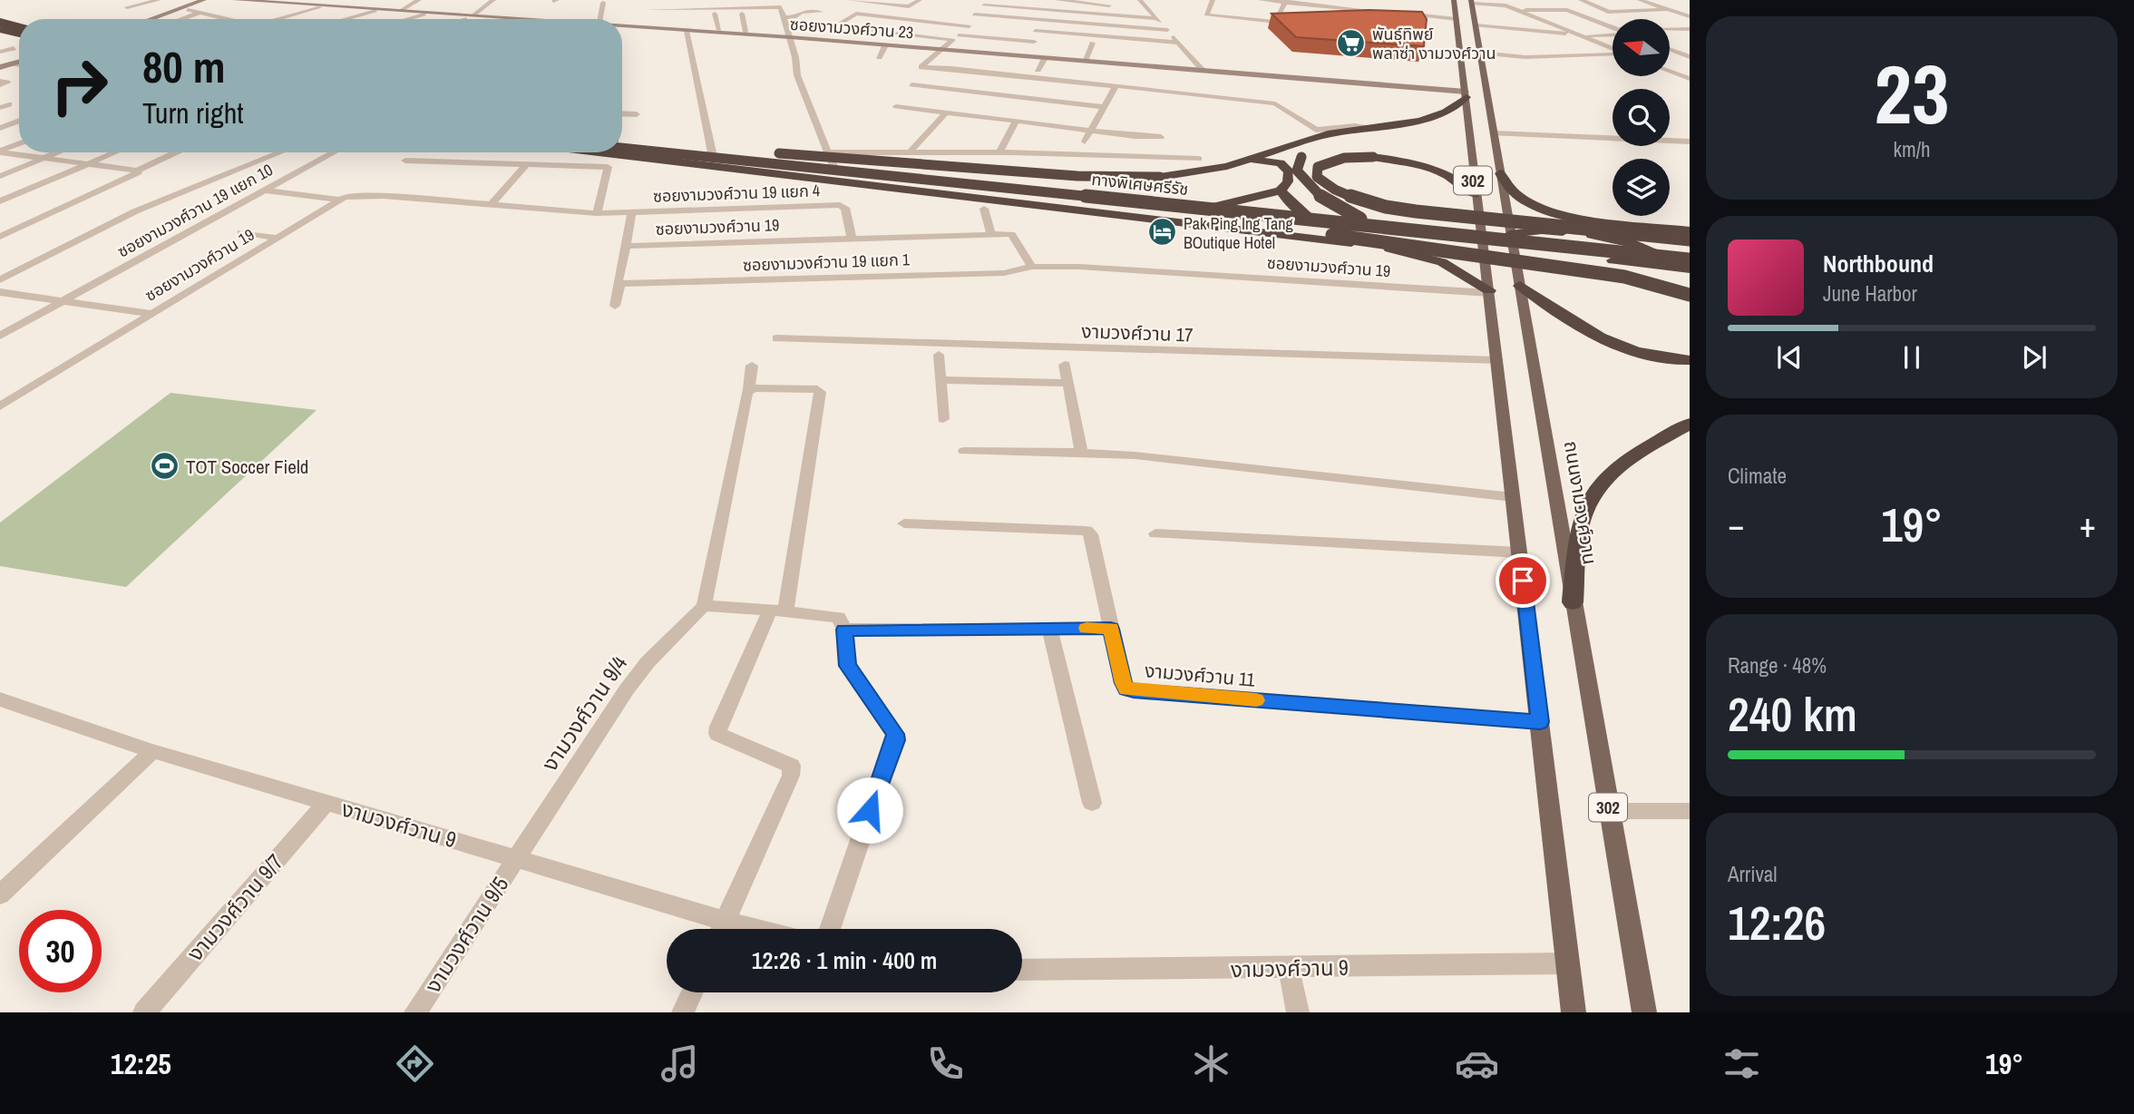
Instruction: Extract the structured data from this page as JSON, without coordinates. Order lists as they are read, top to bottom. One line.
{"streets":{"highway":["ทางพิเศษศรีรัช"],"main road":["302","ถนนงามวงศ์วาน"],"street":["ซอยงามวงศ์วาน 23","ซอยงามวงศ์วาน 19 แยก 4","ซอยงามวงศ์วาน 19 แยก 10","ซอยงามวงศ์วาน 19","ซอยงามวงศ์วาน 19 แยก 1","งามวงศ์วาน 17","งามวงศ์วาน 11","งามวงศ์วาน 9/4","งามวงศ์วาน 9","งามวงศ์วาน 9/7","งามวงศ์วาน 9/5"]},"crossings":[["ซอยงามวงศ์วาน 23","302"],["302","ซอยงามวงศ์วาน 19"],["302","งามวงศ์วาน 17"],["302","งามวงศ์วาน 11"],["302","งามวงศ์วาน 9"],["ซอยงามวงศ์วาน 19 แยก 4","ซอยงามวงศ์วาน 19"],["ซอยงามวงศ์วาน 19 แยก 10","ซอยงามวงศ์วาน 19"],["ซอยงามวงศ์วาน 19","ซอยงามวงศ์วาน 19 แยก 1"],["งามวงศ์วาน 9/4","งามวงศ์วาน 9"],["งามวงศ์วาน 9/4","งามวงศ์วาน 9/5"],["งามวงศ์วาน 9","งามวงศ์วาน 9/7"],["งามวงศ์วาน 9","งามวงศ์วาน 9/5"]],"places":{"supermarket":["พันธุ์ทิพย์ พลาซ่า งามวงศ์วาน"],"hotel":["Pak Ping Ing Tang BOutique Hotel"],"sports":["TOT Soccer Field"]},"north":"left","page":{"tile":[["23","km/h"],"Climate",["Range · 48%","240 km"],["Arrival","12:26"]],"turn":["80 m","Turn right"],"song":["Northbound","June Harbor"],"heat":["−","19°","+"],"limit":"30","trip":"12:26 · 1 min · 400 m","tabs":["12:25","19°"]}}
